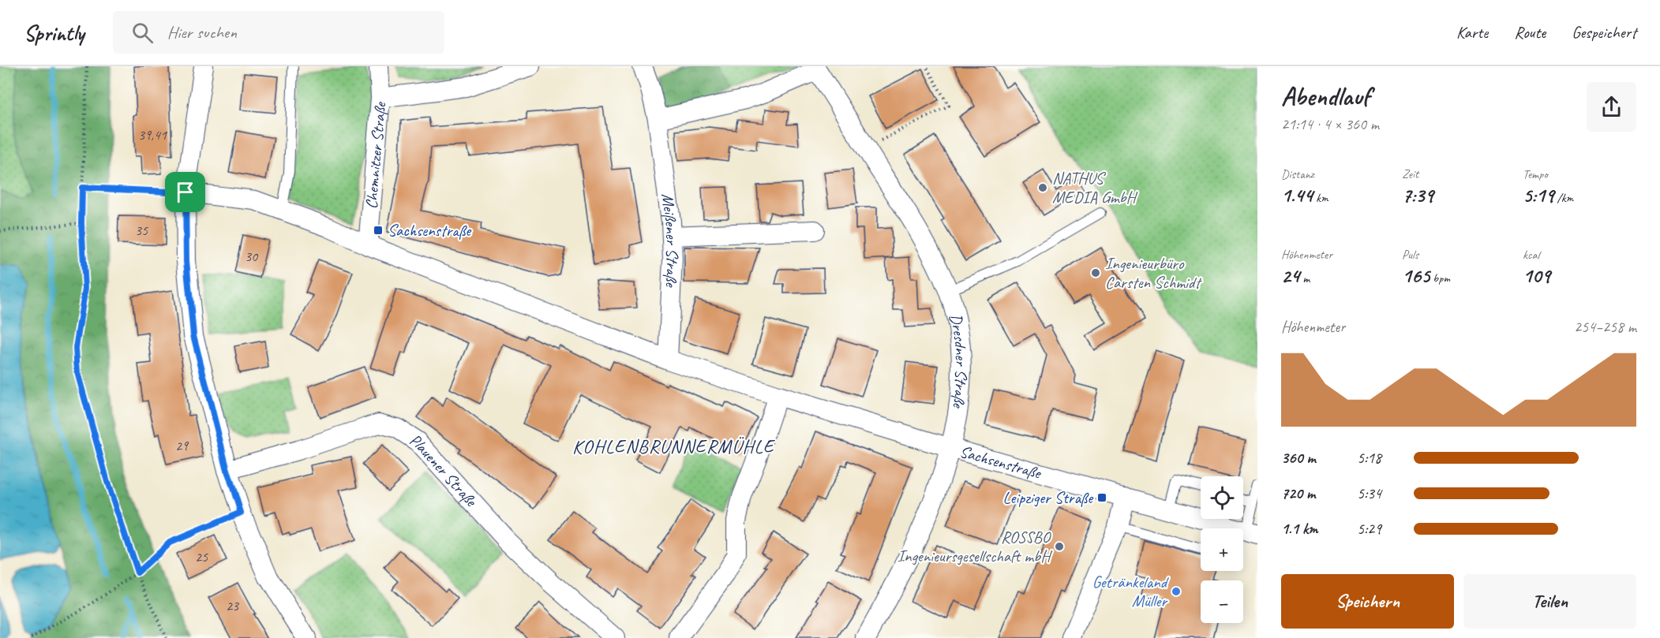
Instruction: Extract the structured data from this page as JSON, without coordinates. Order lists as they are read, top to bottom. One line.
{"streets":{"street":["Chemnitzer Straße","Meißener Straße","Dresdner Straße","Sachsenstraße","Plauener Straße"]},"crossings":[["Chemnitzer Straße","Sachsenstraße"],["Meißener Straße","Sachsenstraße"],["Dresdner Straße","Sachsenstraße"]],"districts":["KOHLENBRUNNERMÜHLE"],"places":{"other":["NATHUS MEDIA GmbH","Ingenieurbüro Carsten Schmidt","ROSSBO Ingenieursgesellschaft mbH","Getränkeland Müller"],"transit":["Sachsenstraße","Leipziger Straße"]},"house_numbers":["39,41","35","30","29","25","23"],"page":{"header":"Sprintly","search":"Hier suchen","nav":["Karte","Route","Gespeichert"],"heading":["Abendlauf","21:14 · 4 × 360 m"],"stats":[["Distanz","1.44 km"],["Zeit","7:39"],["Tempo","5:19 /km"],["Höhenmeter","24 m"],["Puls","165 bpm"],["kcal","109"]],"chart":["Höhenmeter","254–258 m"],"list":[{"name":"360 m","note":"5:18"},{"name":"720 m","note":"5:34"},{"name":"1.1 km","note":"5:29"}],"map_buttons":["+","−"],"buttons":["Speichern","Teilen"]}}
